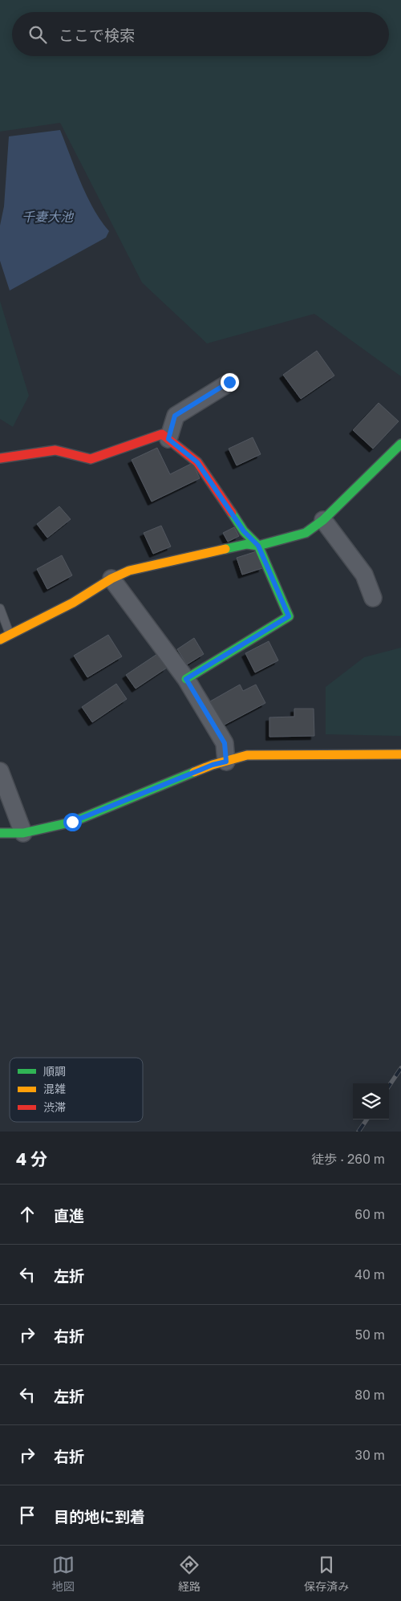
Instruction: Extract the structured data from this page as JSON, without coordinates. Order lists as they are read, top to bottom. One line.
{"water":["千妻大池"],"legend":["順調","混雑","渋滞"],"page":{"search":"ここで検索","heading":["4 分","徒歩 · 260 m"],"list":[["直進","60 m"],["左折","40 m"],["右折","50 m"],["左折","80 m"],["右折","30 m"],"目的地に到着"],"nav":["地図","経路","保存済み"]}}
